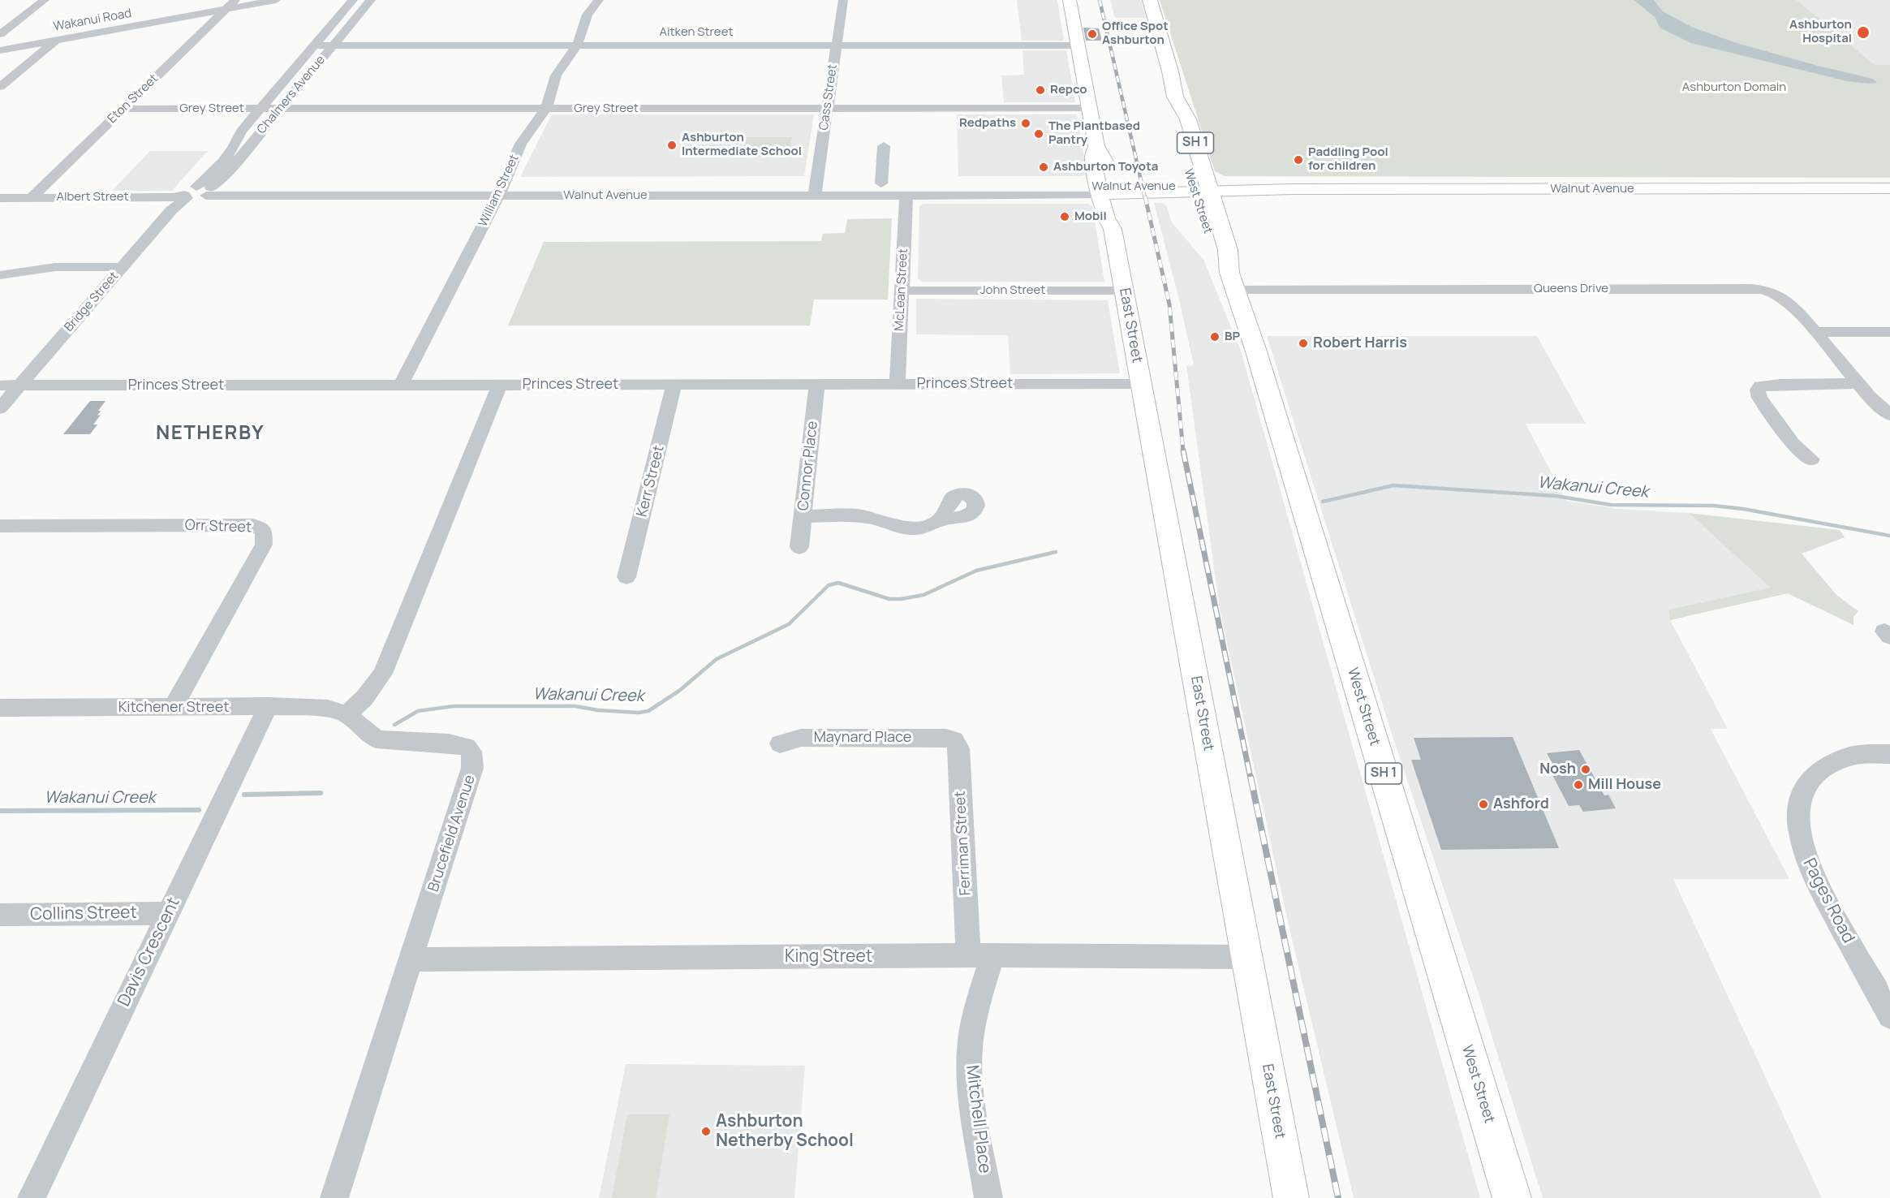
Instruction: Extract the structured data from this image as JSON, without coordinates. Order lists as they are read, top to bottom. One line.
{"streets":{"highway":["SH 1","West Street"],"main road":["Walnut Avenue","East Street"],"street":["Wakanui Road","Aitken Street","Chalmers Avenue","Cass Street","Eton Street","Grey Street","William Street","Albert Street","Queens Drive","McLean Street","John Street","Bridge Street","Princes Street","Connor Place","Kerr Street","Orr Street","Kitchener Street","Maynard Place","Brucefield Avenue","Ferriman Street","Pages Road","Collins Street","Davis Crescent","King Street","Mitchell Place"]},"crossings":[["Wakanui Road","Eton Street"],["Aitken Street","Chalmers Avenue"],["Aitken Street","Cass Street"],["Aitken Street","William Street"],["Aitken Street","East Street"],["Chalmers Avenue","Grey Street"],["Chalmers Avenue","Walnut Avenue"],["Chalmers Avenue","Albert Street"],["Chalmers Avenue","Bridge Street"],["Cass Street","Grey Street"],["Cass Street","Walnut Avenue"],["Eton Street","Grey Street"],["Eton Street","Albert Street"],["Grey Street","William Street"],["Grey Street","East Street"],["Walnut Avenue","William Street"],["Walnut Avenue","Albert Street"],["Walnut Avenue","West Street"],["Walnut Avenue","McLean Street"],["Walnut Avenue","Bridge Street"],["Walnut Avenue","East Street"],["William Street","Princes Street"],["Albert Street","Bridge Street"],["West Street","Queens Drive"],["McLean Street","John Street"],["McLean Street","Princes Street"],["John Street","East Street"],["Bridge Street","Princes Street"],["East Street","Princes Street"],["East Street","King Street"],["Princes Street","Connor Place"],["Princes Street","Kerr Street"],["Orr Street","Kitchener Street"],["Kitchener Street","Brucefield Avenue"],["Kitchener Street","Davis Crescent"],["Maynard Place","Ferriman Street"],["Brucefield Avenue","King Street"],["Ferriman Street","King Street"],["Ferriman Street","Mitchell Place"],["Collins Street","Davis Crescent"],["King Street","Mitchell Place"]],"districts":["NETHERBY"],"water":["Wakanui Creek"],"parks":["Ashburton Domain"],"places":["Ashburton Hospital","Office Spot Ashburton","Repco","Redpaths","The Plantbased Pantry","Ashburton Intermediate School","Paddling Pool for children","Ashburton Toyota","Mobil","BP","Robert Harris","Nosh","Mill House","Ashford","Ashburton Netherby School"]}
